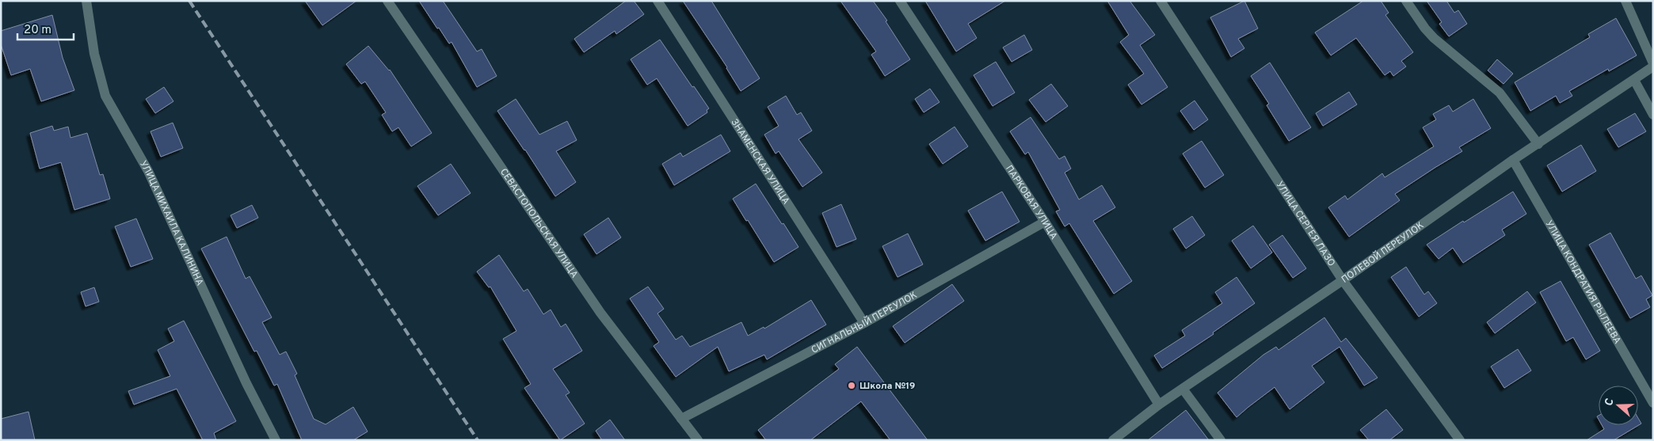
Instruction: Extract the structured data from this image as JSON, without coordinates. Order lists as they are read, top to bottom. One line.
{"streets":{"street":["ЗНАМЕНСКАЯ УЛИЦА","ПАРКОВАЯ УЛИЦА","УЛИЦА МИХАИЛА КАЛИНИНА","СЕВАСТОПОЛЬСКАЯ УЛИЦА","УЛИЦА СЕРГЕЯ ЛАЗО","ПОЛЕВОЙ ПЕРЕУЛОК","УЛИЦА КОНДРАТИЯ РЫЛЕЕВА","СИГНАЛЬНЫЙ ПЕРЕУЛОК"]},"crossings":[["ЗНАМЕНСКАЯ УЛИЦА","СИГНАЛЬНЫЙ ПЕРЕУЛОК"],["ПАРКОВАЯ УЛИЦА","ПОЛЕВОЙ ПЕРЕУЛОК"],["ПАРКОВАЯ УЛИЦА","СИГНАЛЬНЫЙ ПЕРЕУЛОК"],["СЕВАСТОПОЛЬСКАЯ УЛИЦА","СИГНАЛЬНЫЙ ПЕРЕУЛОК"],["УЛИЦА СЕРГЕЯ ЛАЗО","ПОЛЕВОЙ ПЕРЕУЛОК"],["ПОЛЕВОЙ ПЕРЕУЛОК","УЛИЦА КОНДРАТИЯ РЫЛЕЕВА"]],"places":["Школа №19"],"scale_bar":"20 m","north":"left"}
